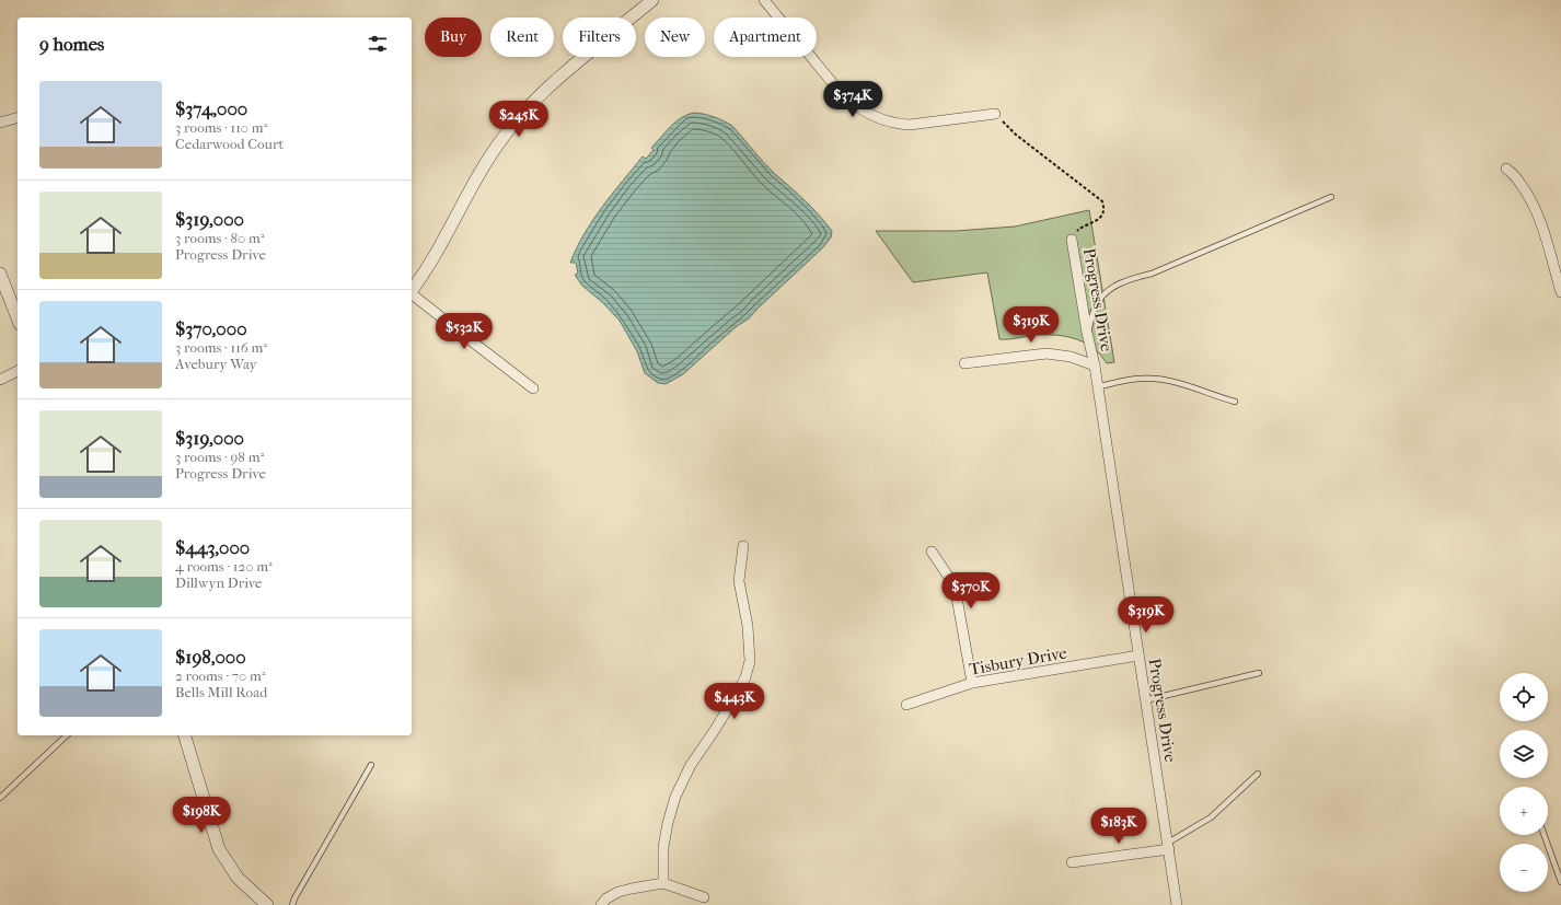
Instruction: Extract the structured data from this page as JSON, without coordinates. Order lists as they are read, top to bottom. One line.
{"streets":{"street":["Progress Drive","Tisbury Drive"]},"crossings":[["Progress Drive","Tisbury Drive"]],"page":{"chip":["Buy","Rent","Filters","New","Apartment"],"heading":"9 homes","list":[{"name":"$374,000","note":"3 rooms · 110 m² · Cedarwood Court"},{"name":"$319,000","note":"3 rooms · 80 m² · Progress Drive"},{"name":"$370,000","note":"3 rooms · 116 m² · Avebury Way"},{"name":"$319,000","note":"3 rooms · 98 m² · Progress Drive"},{"name":"$443,000","note":"4 rooms · 120 m² · Dillwyn Drive"},{"name":"$198,000","note":"2 rooms · 70 m² · Bells Mill Road"}],"price":["$374K","$245K","$319K","$532K","$370K","$319K","$443K","$198K","$183K"],"map_buttons":["+","−"]}}
